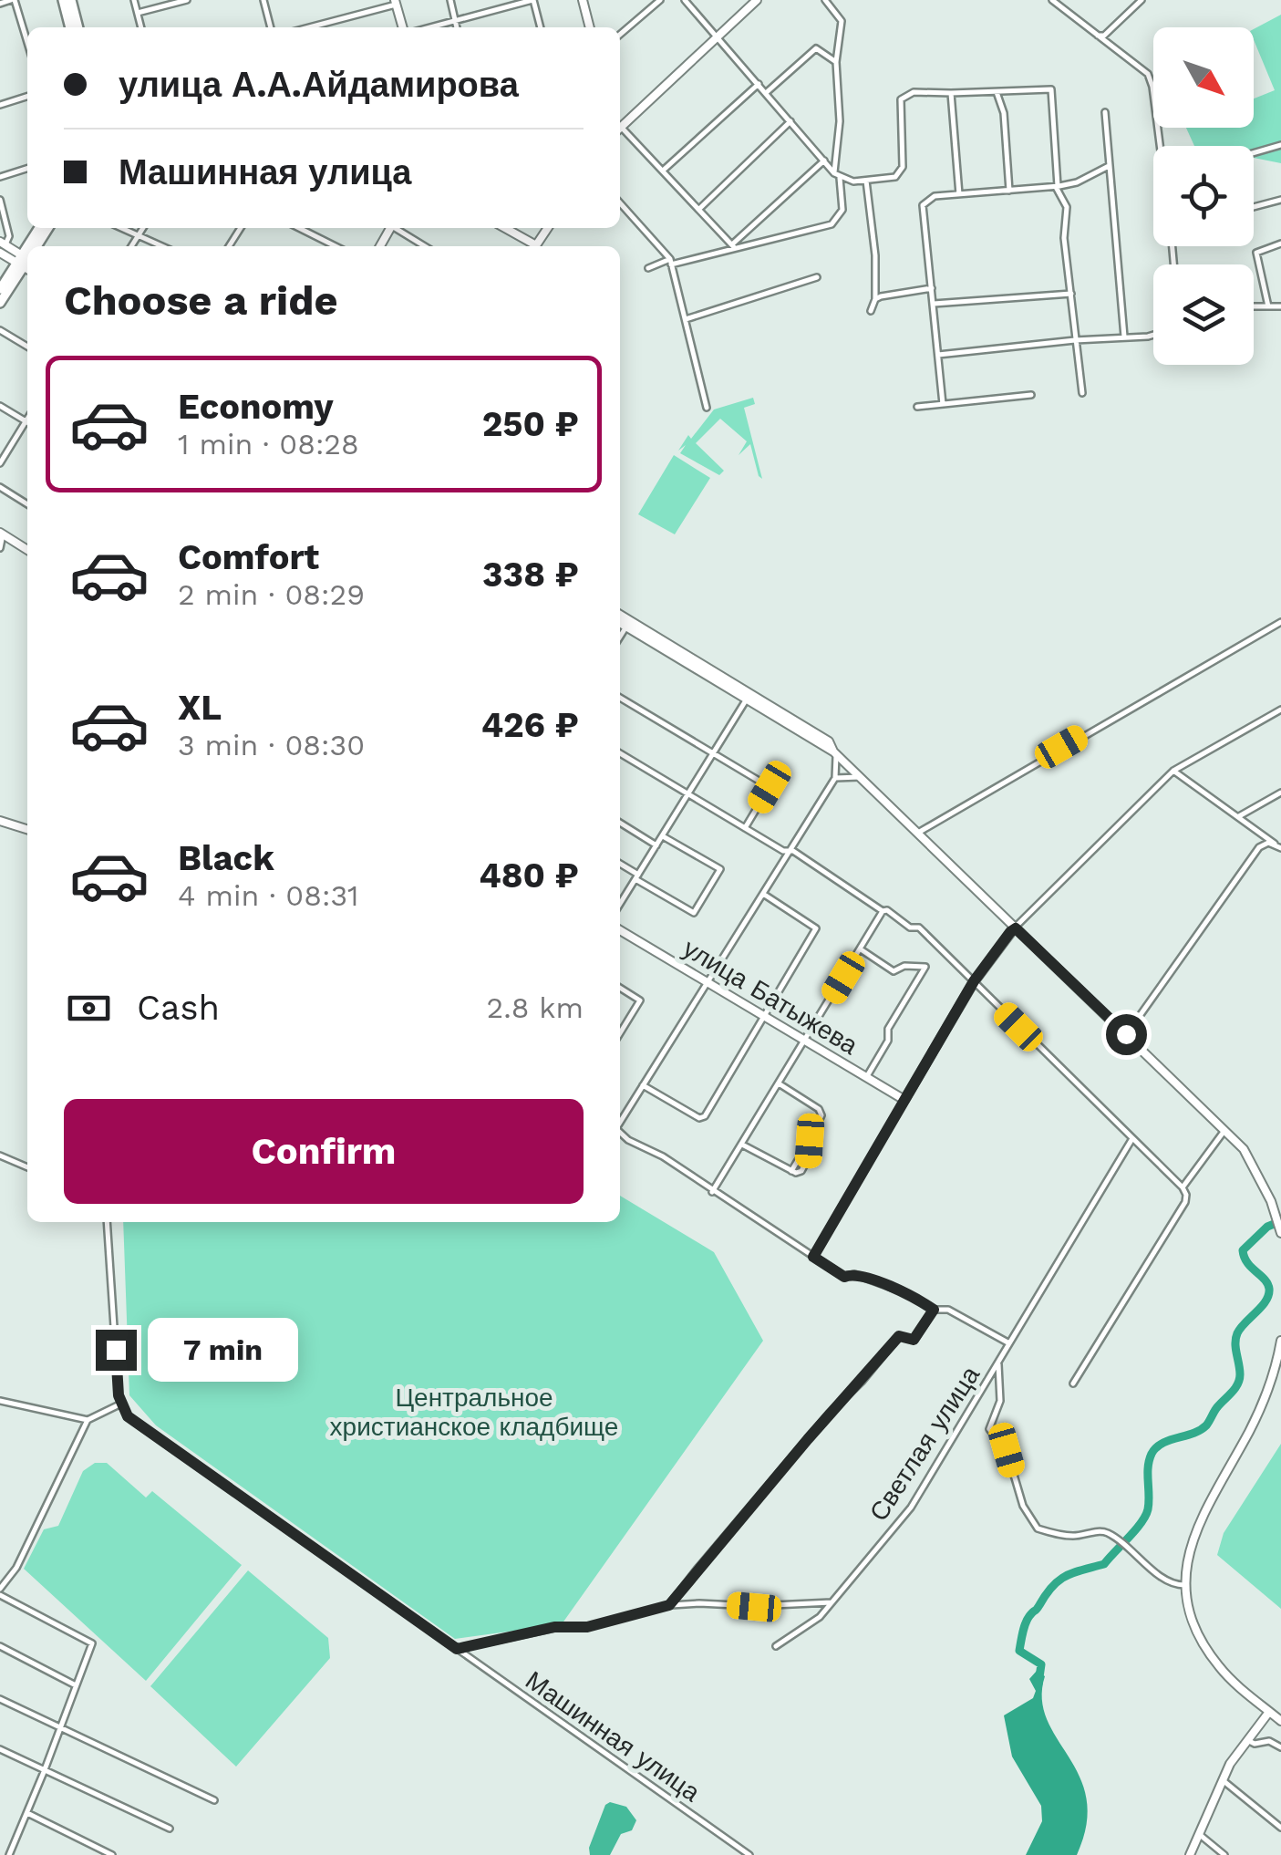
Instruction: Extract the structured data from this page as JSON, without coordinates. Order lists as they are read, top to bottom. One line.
{"streets":{"main road":["улица Батыжева"],"street":["Светлая улица","Машинная улица"]},"parks":["Центральное христианское кладбище"],"north":"bottom right","page":{"banner":["улица А.А.Айдамирова","Машинная улица"],"heading":"Choose a ride","list":[{"name":"Economy","note":"1 min · 08:28","value":"250 ₽"},{"name":"Comfort","note":"2 min · 08:29","value":"338 ₽"},{"name":"XL","note":"3 min · 08:30","value":"426 ₽"},{"name":"Black","note":"4 min · 08:31","value":"480 ₽"}],"pay":["Cash","2.8 km"],"buttons":"Confirm","bubble":"7 min"}}
